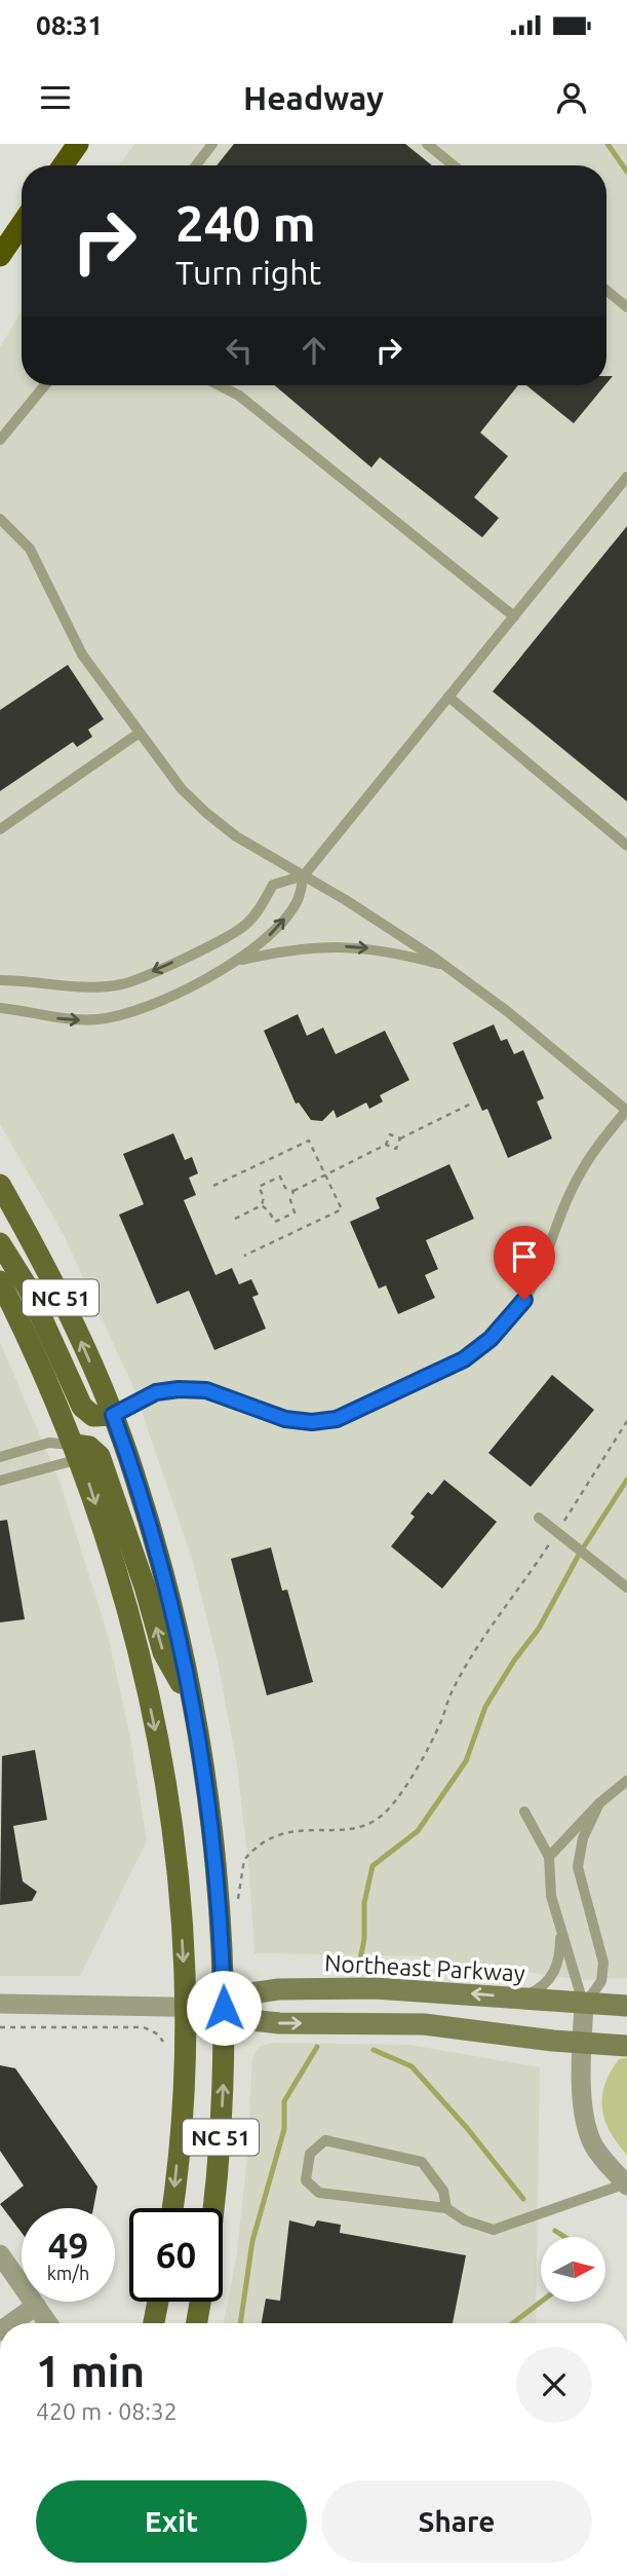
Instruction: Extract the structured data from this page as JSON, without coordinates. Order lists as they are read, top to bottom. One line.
{"streets":{"main road":["NC 51"],"street":["Northeast Parkway"]},"crossings":[["NC 51","Northeast Parkway"]],"north":"right","page":{"status":"08:31","header":"Headway","turn":["240 m","Turn right"],"speed":"49 km/h","limit":"60","heading":["1 min","420 m · 08:32"],"buttons":["Exit","Share"]}}
